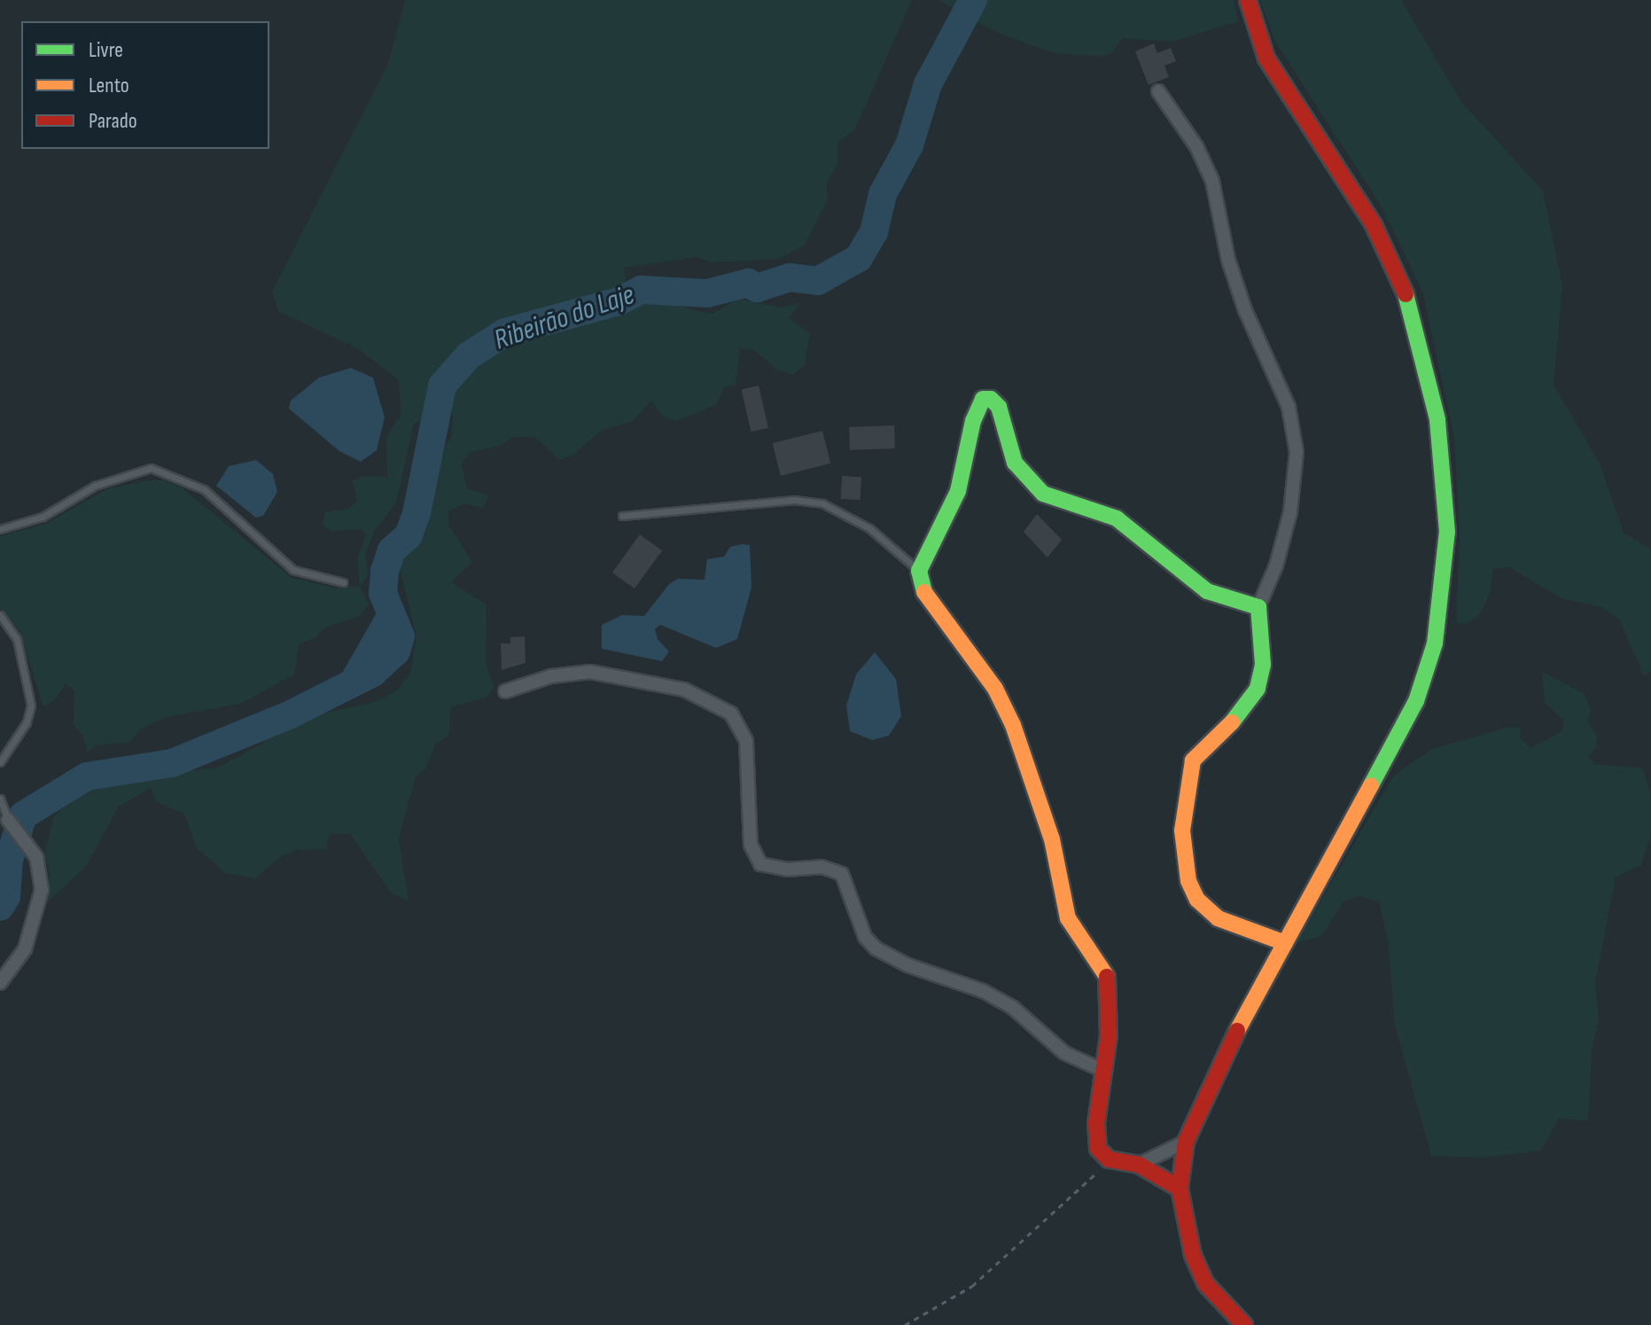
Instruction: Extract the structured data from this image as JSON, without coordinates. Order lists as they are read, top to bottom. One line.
{"water":["Ribeirão do Laje"],"legend":["Livre","Lento","Parado"]}
